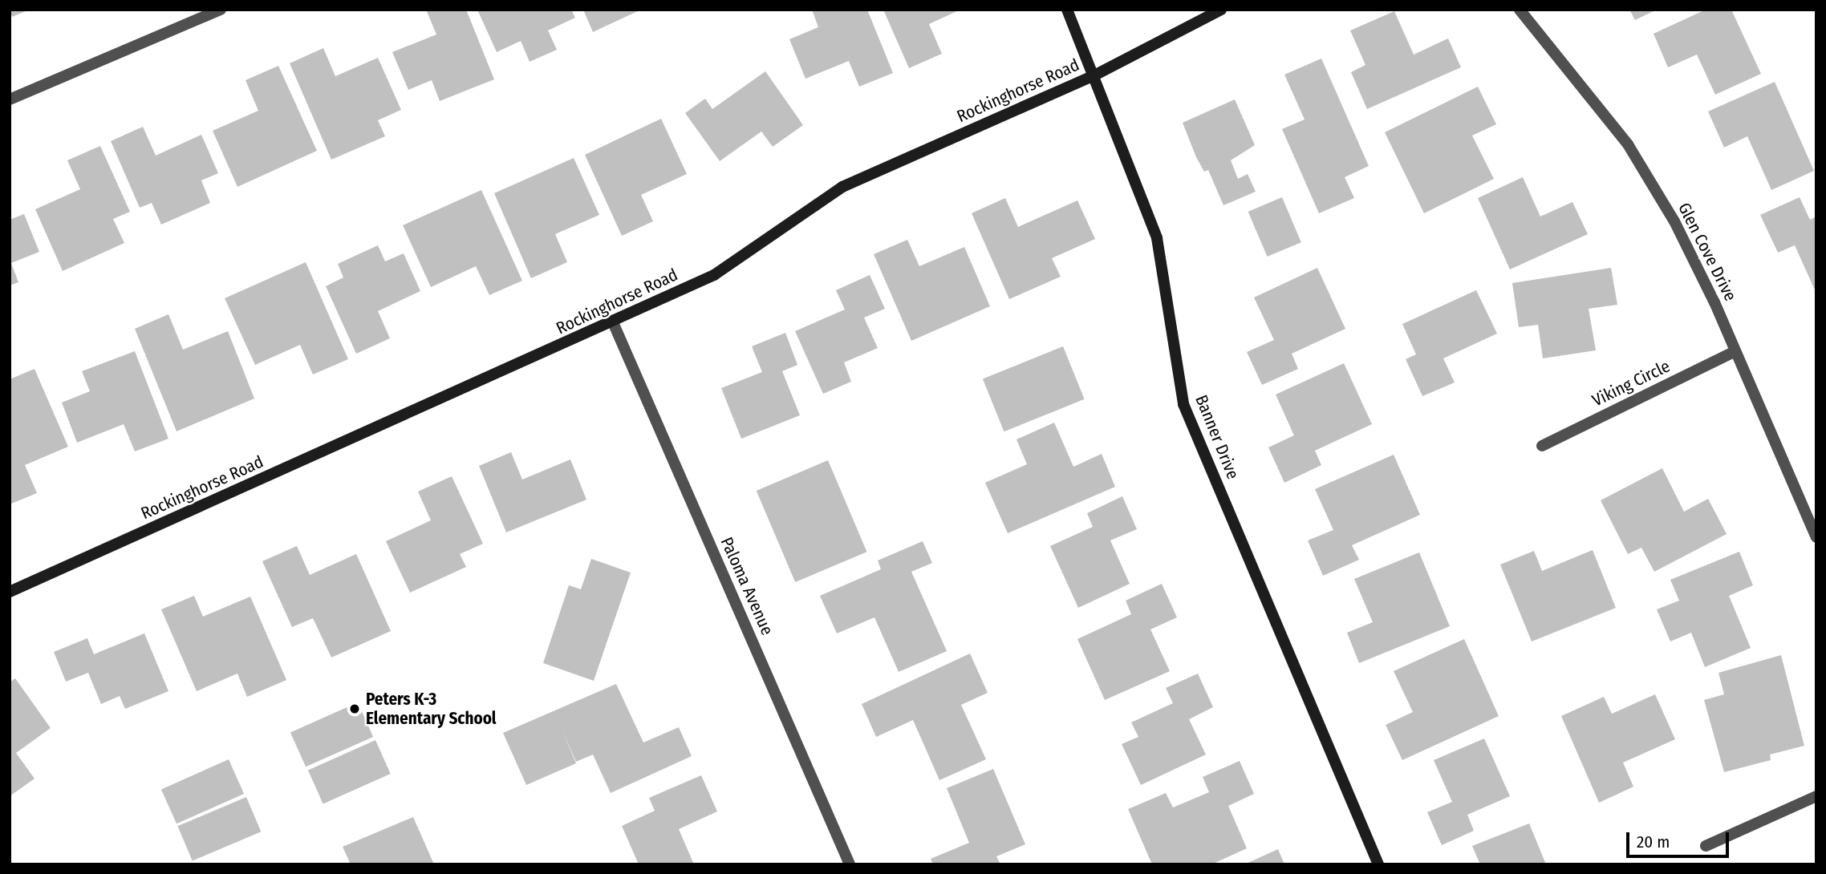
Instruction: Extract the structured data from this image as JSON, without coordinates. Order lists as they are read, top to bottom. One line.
{"streets":{"street":["Rockinghorse Road","Glen Cove Drive","Viking Circle","Banner Drive","Paloma Avenue"]},"crossings":[["Rockinghorse Road","Banner Drive"],["Rockinghorse Road","Paloma Avenue"],["Glen Cove Drive","Viking Circle"]],"places":["Peters K-3 Elementary School"],"scale_bar":"20 m"}
